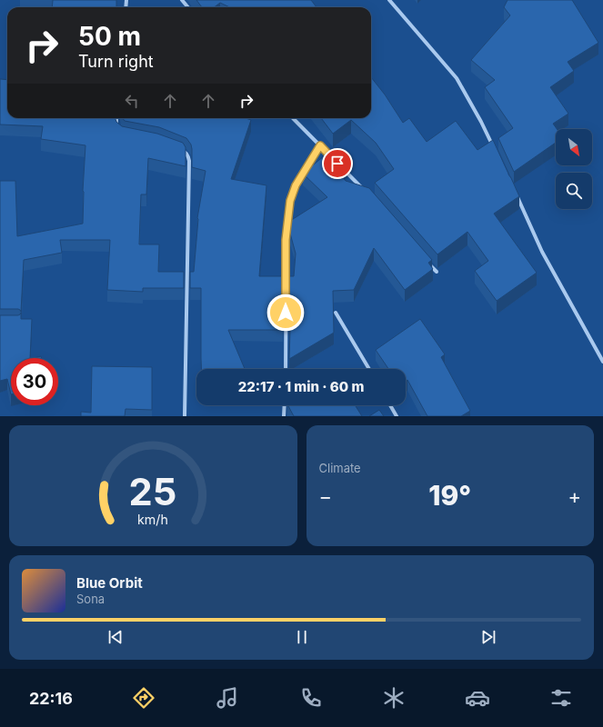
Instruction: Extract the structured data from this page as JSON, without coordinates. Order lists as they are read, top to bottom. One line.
{"north":"bottom right","page":{"turn":["50 m","Turn right"],"limit":"30","trip":"22:17 · 1 min · 60 m","tile":"Climate","heat":["−","19°","+"],"song":["Blue Orbit","Sona"],"tabs":"22:16","gauge":["25","km/h"]}}
